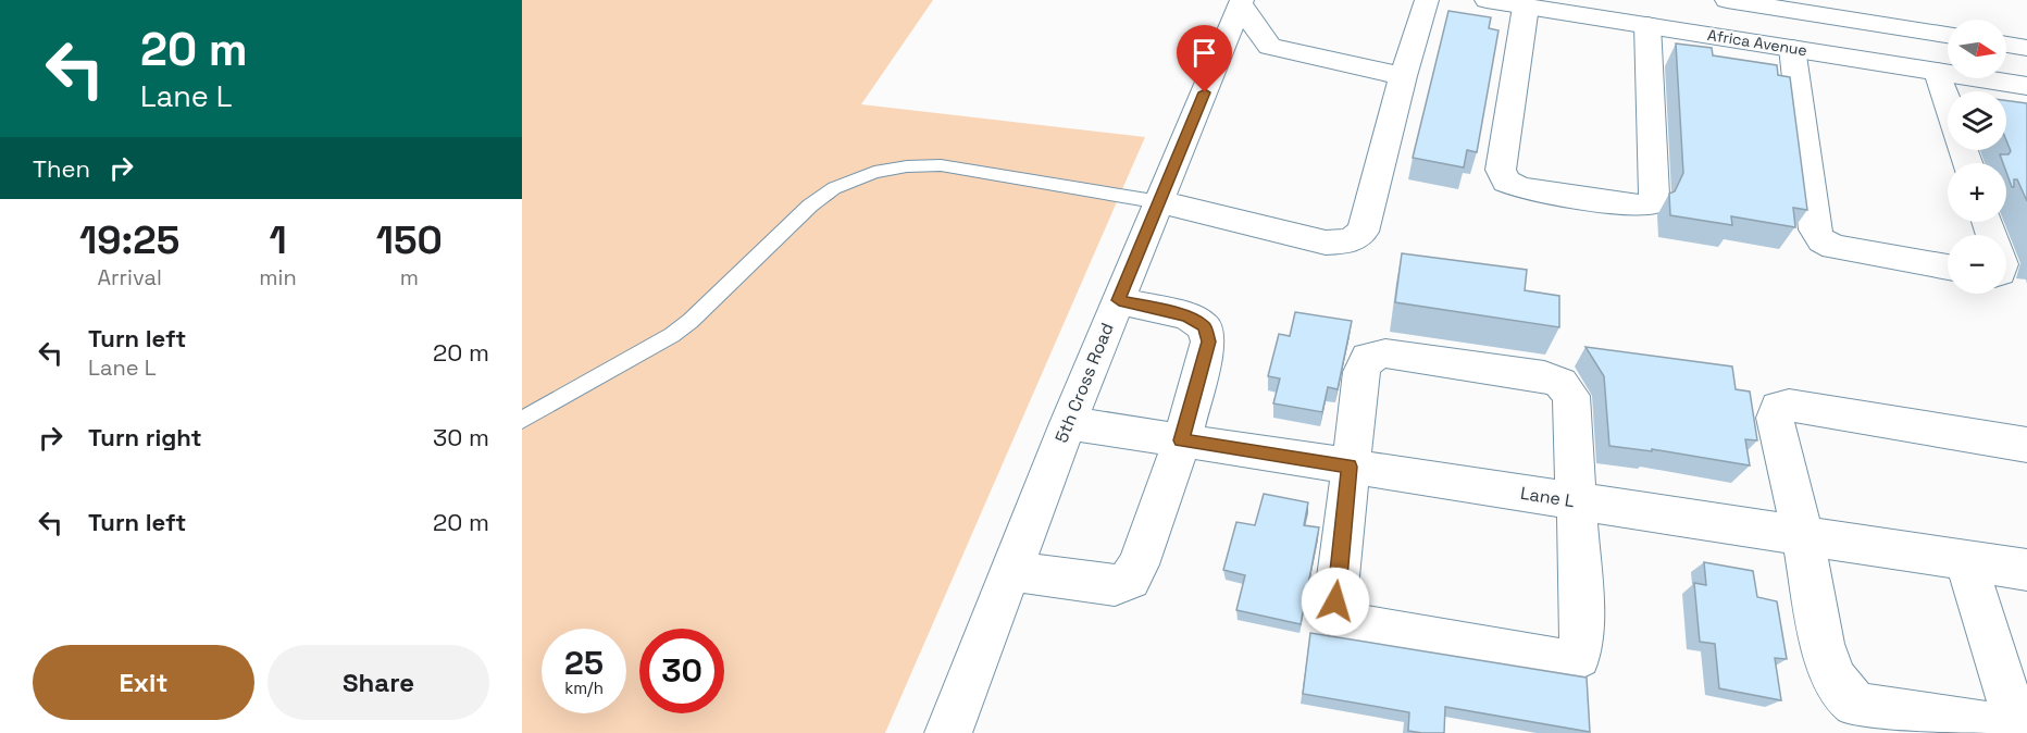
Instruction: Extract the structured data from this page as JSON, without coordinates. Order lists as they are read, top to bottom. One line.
{"streets":{"street":["Africa Avenue","5th Cross Road","Lane L"]},"crossings":[["5th Cross Road","Lane L"]],"north":"right","page":{"turn":["20 m","Lane L"],"map_buttons":["+","−"],"then":"Then","eta":["19:25","Arrival","1","min","150","m"],"list":[{"name":"Turn left","note":"Lane L","value":"20 m"},{"name":"Turn right","value":"30 m"},{"name":"Turn left","value":"20 m"}],"speed":"25 km/h","limit":"30","buttons":["Exit","Share"]}}
